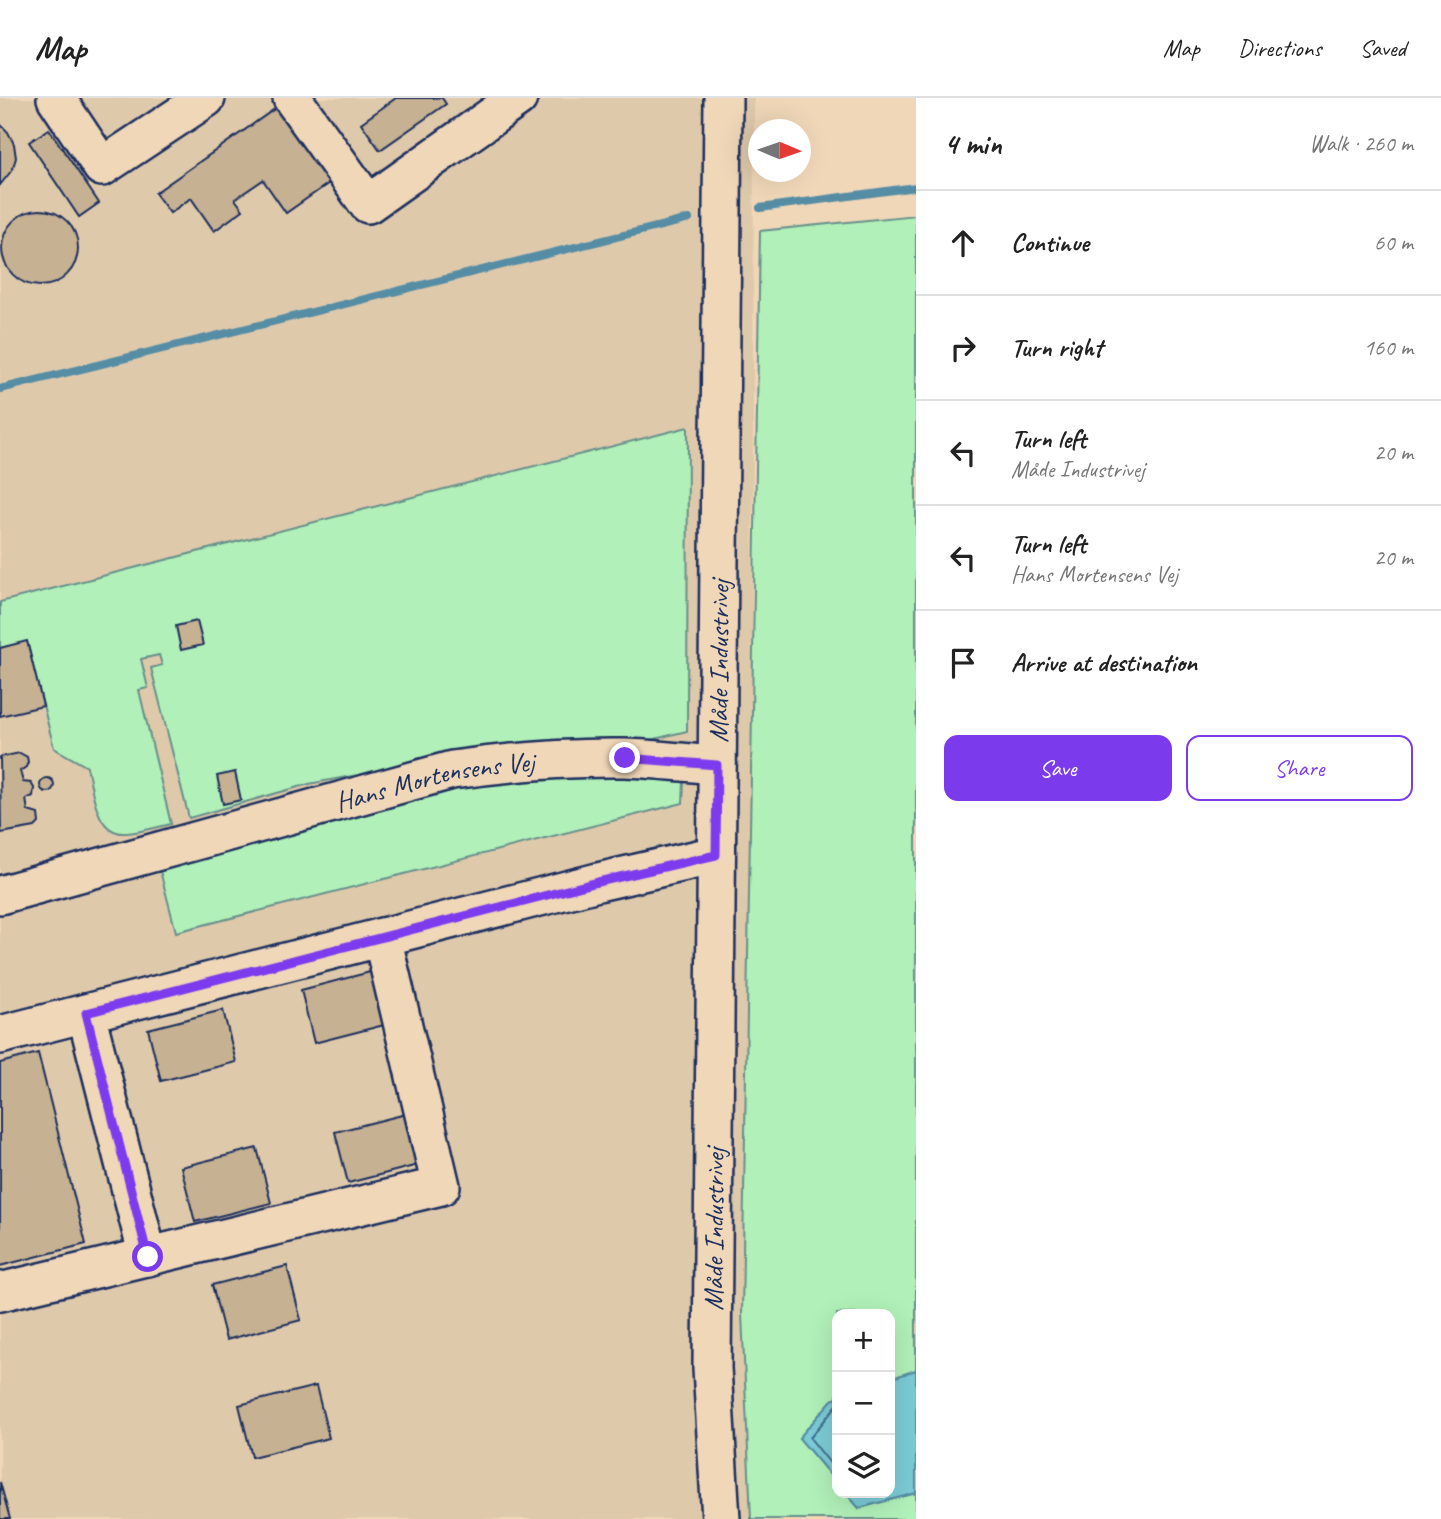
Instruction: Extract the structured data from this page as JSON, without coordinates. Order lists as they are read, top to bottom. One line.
{"streets":{"street":["Måde Industrivej","Hans Mortensens Vej"]},"crossings":[["Måde Industrivej","Hans Mortensens Vej"]],"north":"right","page":{"header":"Map","nav":["Map","Directions","Saved"],"heading":["4 min","Walk · 260 m"],"list":[["Continue","60 m"],["Turn right","160 m"],["Turn left","Måde Industrivej","20 m"],["Turn left","Hans Mortensens Vej","20 m"],"Arrive at destination"],"buttons":["Save","Share"],"map_buttons":["+","−"]}}
